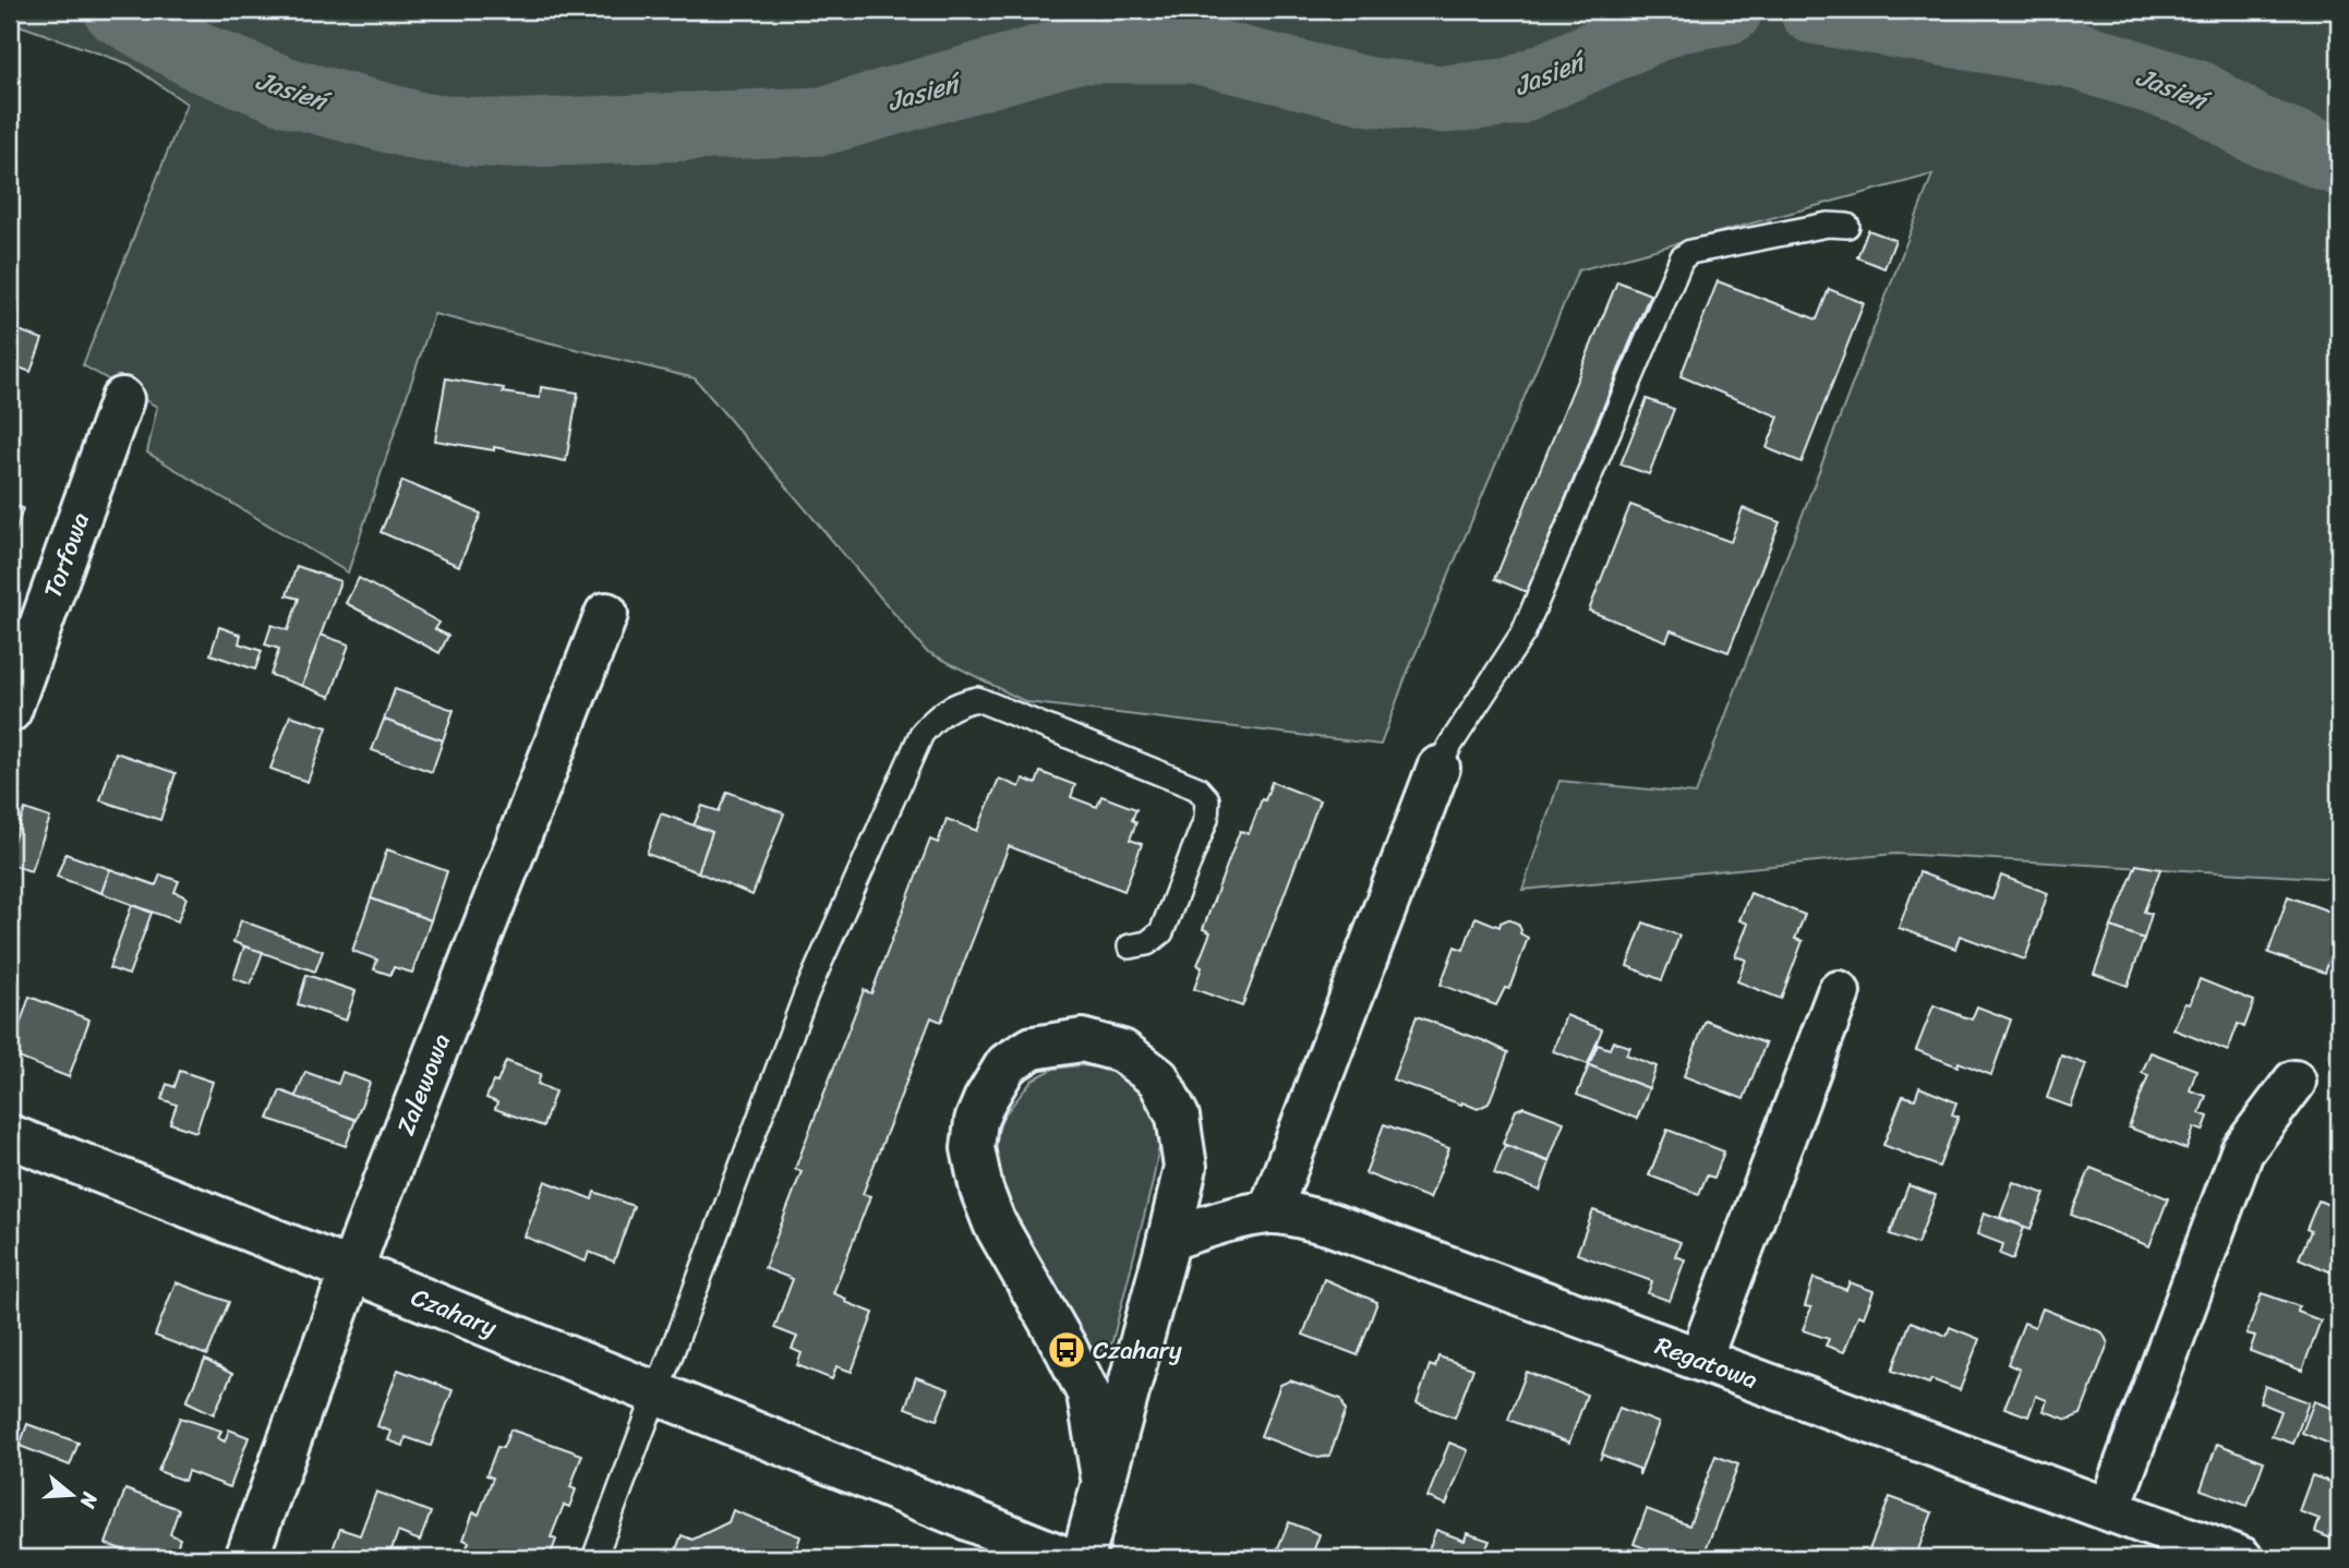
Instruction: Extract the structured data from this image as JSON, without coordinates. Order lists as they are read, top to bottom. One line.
{"streets":{"street":["Torfowa","Zalewowa","Czahary","Regatowa"]},"crossings":[["Zalewowa","Czahary"]],"water":["Jasień"],"places":{"bus stop":["Czahary"]},"north":"right"}
